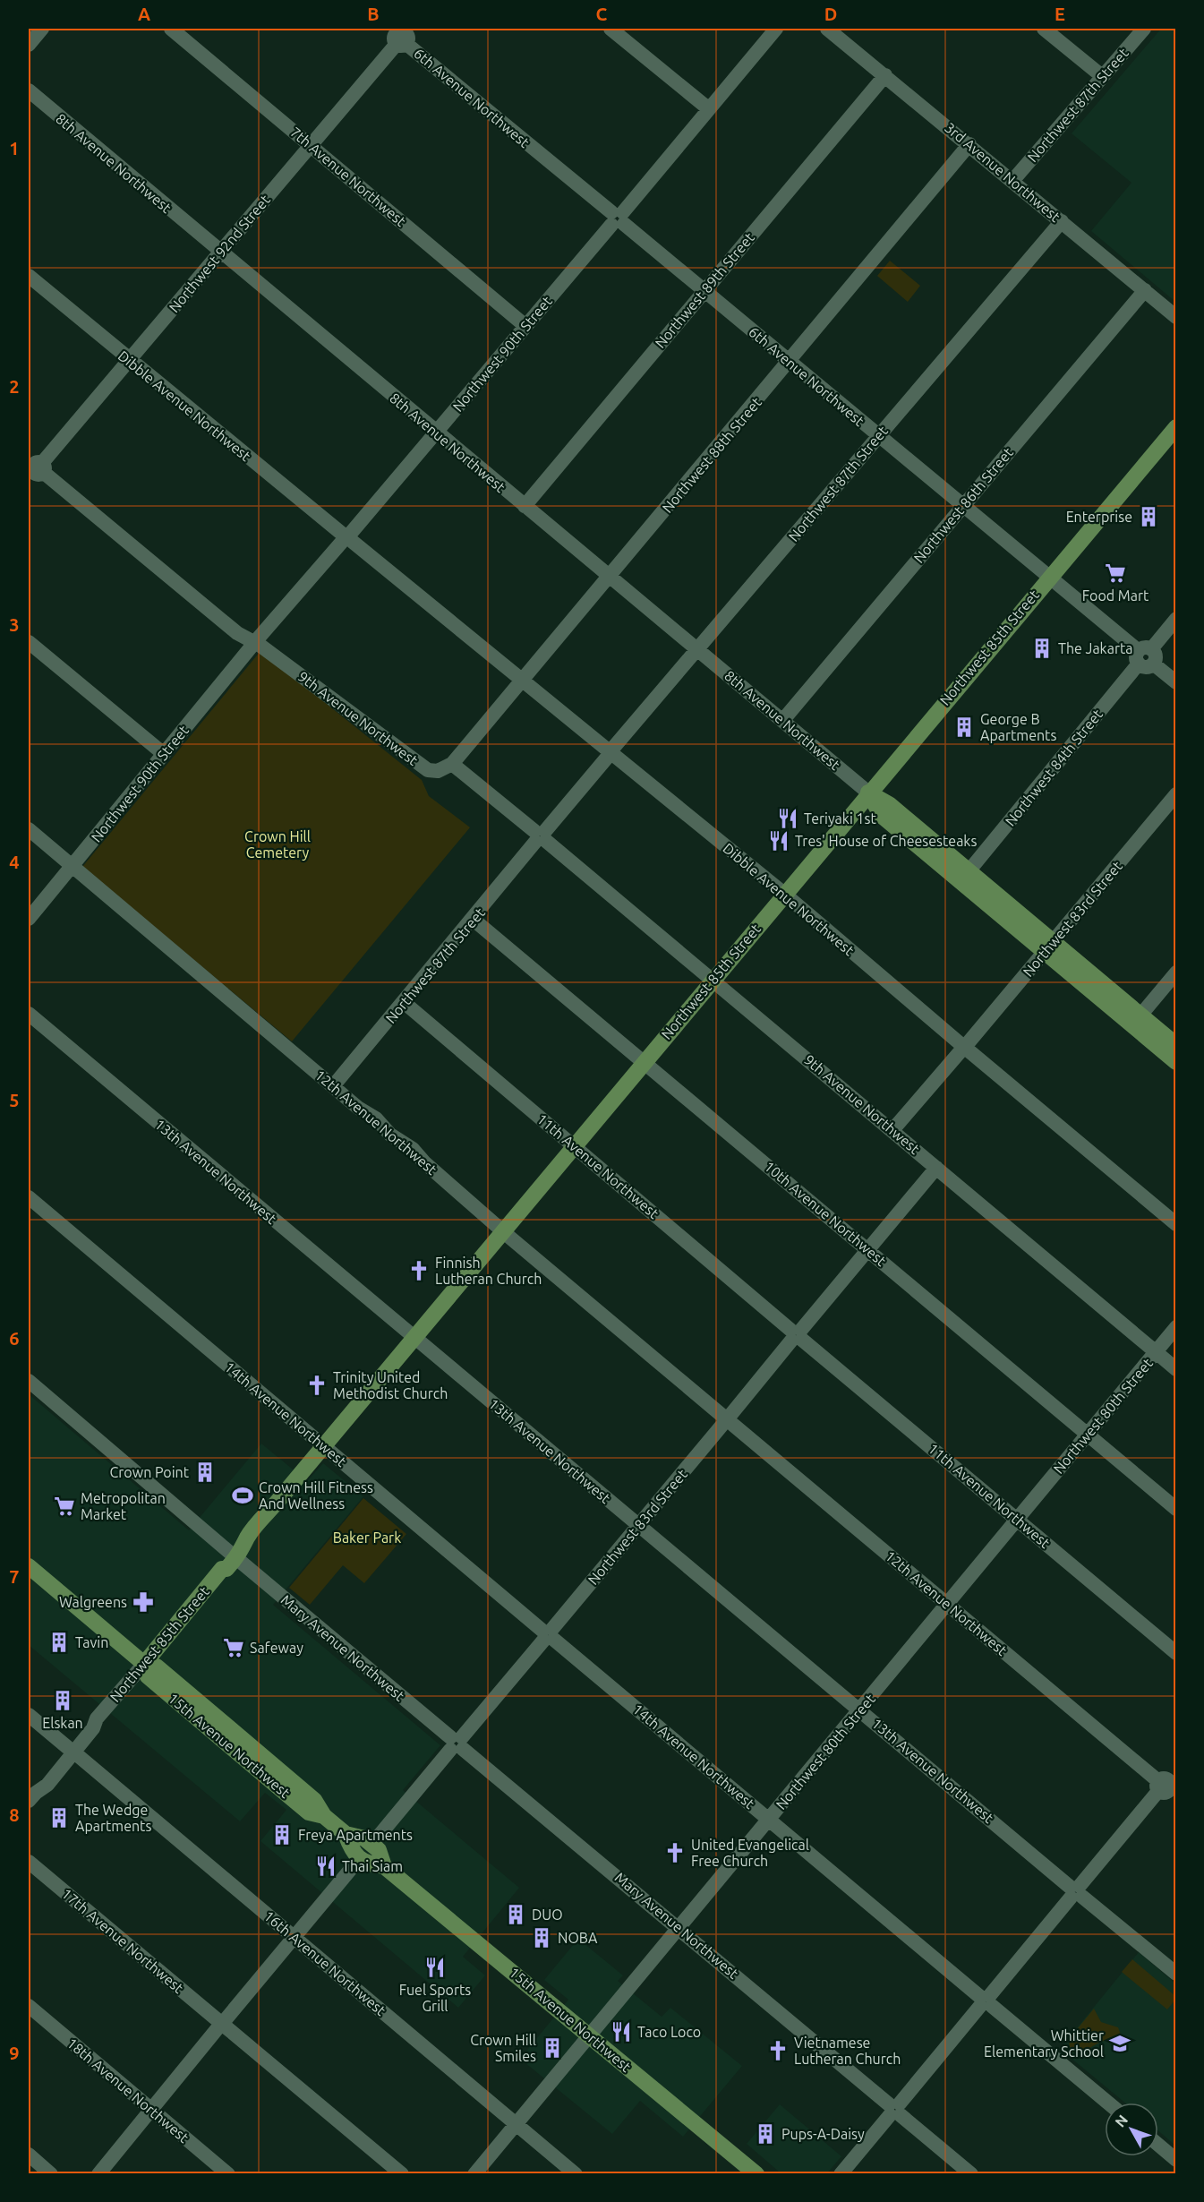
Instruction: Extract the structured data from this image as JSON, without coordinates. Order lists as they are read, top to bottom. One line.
{"streets":{"main road":["8th Avenue Northwest","Northwest 85th Street","15th Avenue Northwest"],"street":["6th Avenue Northwest","Northwest 87th Street","3rd Avenue Northwest","7th Avenue Northwest","Northwest 92nd Street","Northwest 89th Street","Northwest 90th Street","Dibble Avenue Northwest","Northwest 88th Street","Northwest 86th Street","9th Avenue Northwest","Northwest 84th Street","Northwest 83rd Street","12th Avenue Northwest","11th Avenue Northwest","13th Avenue Northwest","10th Avenue Northwest","14th Avenue Northwest","Northwest 80th Street","Mary Avenue Northwest","17th Avenue Northwest","16th Avenue Northwest","18th Avenue Northwest"]},"crossings":[["6th Avenue Northwest","Northwest 87th Street"],["6th Avenue Northwest","Northwest 92nd Street"],["6th Avenue Northwest","Northwest 89th Street"],["6th Avenue Northwest","Northwest 90th Street"],["6th Avenue Northwest","Northwest 88th Street"],["6th Avenue Northwest","Northwest 86th Street"],["6th Avenue Northwest","Northwest 85th Street"],["6th Avenue Northwest","Northwest 84th Street"],["Northwest 87th Street","8th Avenue Northwest"],["Northwest 87th Street","3rd Avenue Northwest"],["Northwest 87th Street","Dibble Avenue Northwest"],["Northwest 87th Street","9th Avenue Northwest"],["Northwest 87th Street","12th Avenue Northwest"],["Northwest 87th Street","11th Avenue Northwest"],["Northwest 87th Street","10th Avenue Northwest"],["8th Avenue Northwest","Northwest 92nd Street"],["8th Avenue Northwest","Northwest 89th Street"],["8th Avenue Northwest","Northwest 90th Street"],["8th Avenue Northwest","Northwest 88th Street"],["8th Avenue Northwest","Northwest 86th Street"],["8th Avenue Northwest","Northwest 85th Street"],["8th Avenue Northwest","Northwest 84th Street"],["8th Avenue Northwest","Northwest 83rd Street"],["3rd Avenue Northwest","Northwest 89th Street"],["3rd Avenue Northwest","Northwest 88th Street"],["3rd Avenue Northwest","Northwest 86th Street"],["7th Avenue Northwest","Northwest 92nd Street"],["7th Avenue Northwest","Northwest 90th Street"],["Northwest 92nd Street","Dibble Avenue Northwest"],["Northwest 92nd Street","9th Avenue Northwest"],["Northwest 90th Street","Dibble Avenue Northwest"],["Northwest 90th Street","9th Avenue Northwest"],["Northwest 90th Street","12th Avenue Northwest"],["Dibble Avenue Northwest","Northwest 88th Street"],["Dibble Avenue Northwest","Northwest 85th Street"],["Dibble Avenue Northwest","Northwest 83rd Street"],["Northwest 88th Street","9th Avenue Northwest"],["Northwest 85th Street","9th Avenue Northwest"],["Northwest 85th Street","12th Avenue Northwest"],["Northwest 85th Street","11th Avenue Northwest"],["Northwest 85th Street","13th Avenue Northwest"],["Northwest 85th Street","10th Avenue Northwest"],["Northwest 85th Street","14th Avenue Northwest"],["Northwest 85th Street","Mary Avenue Northwest"],["Northwest 85th Street","15th Avenue Northwest"],["Northwest 85th Street","16th Avenue Northwest"],["9th Avenue Northwest","Northwest 83rd Street"],["9th Avenue Northwest","Northwest 80th Street"],["Northwest 83rd Street","12th Avenue Northwest"],["Northwest 83rd Street","11th Avenue Northwest"],["Northwest 83rd Street","13th Avenue Northwest"],["Northwest 83rd Street","10th Avenue Northwest"],["Northwest 83rd Street","14th Avenue Northwest"],["Northwest 83rd Street","Mary Avenue Northwest"],["Northwest 83rd Street","15th Avenue Northwest"],["12th Avenue Northwest","Northwest 80th Street"],["11th Avenue Northwest","Northwest 80th Street"],["13th Avenue Northwest","Northwest 80th Street"],["10th Avenue Northwest","Northwest 80th Street"],["14th Avenue Northwest","Northwest 80th Street"],["Northwest 80th Street","Mary Avenue Northwest"],["Northwest 80th Street","15th Avenue Northwest"],["Northwest 80th Street","16th Avenue Northwest"]],"parks":["Crown Hill Cemetery","Baker Park"],"places":{"building":["Enterprise","The Jakarta","George B Apartments","Crown Point","Tavin","Elskan","The Wedge Apartments","Freya Apartments","DUO","NOBA","Crown Hill Smiles","Pups-A-Daisy"],"supermarket":["Food Mart","Metropolitan Market","Safeway"],"restaurant":["Teriyaki 1st","Tres' House of Cheesesteaks","Thai Siam","Fuel Sports Grill","Taco Loco"],"church":["Finnish Lutheran Church","Trinity United Methodist Church","United Evangelical Free Church","Vietnamese Lutheran Church"],"sports":["Crown Hill Fitness And Wellness"],"pharmacy":["Walgreens"],"school or university":["Whittier Elementary School"]},"north":"top left","grid":{"columns":["A","B","C","D","E"],"rows":["1","2","3","4","5","6","7","8","9"]}}
